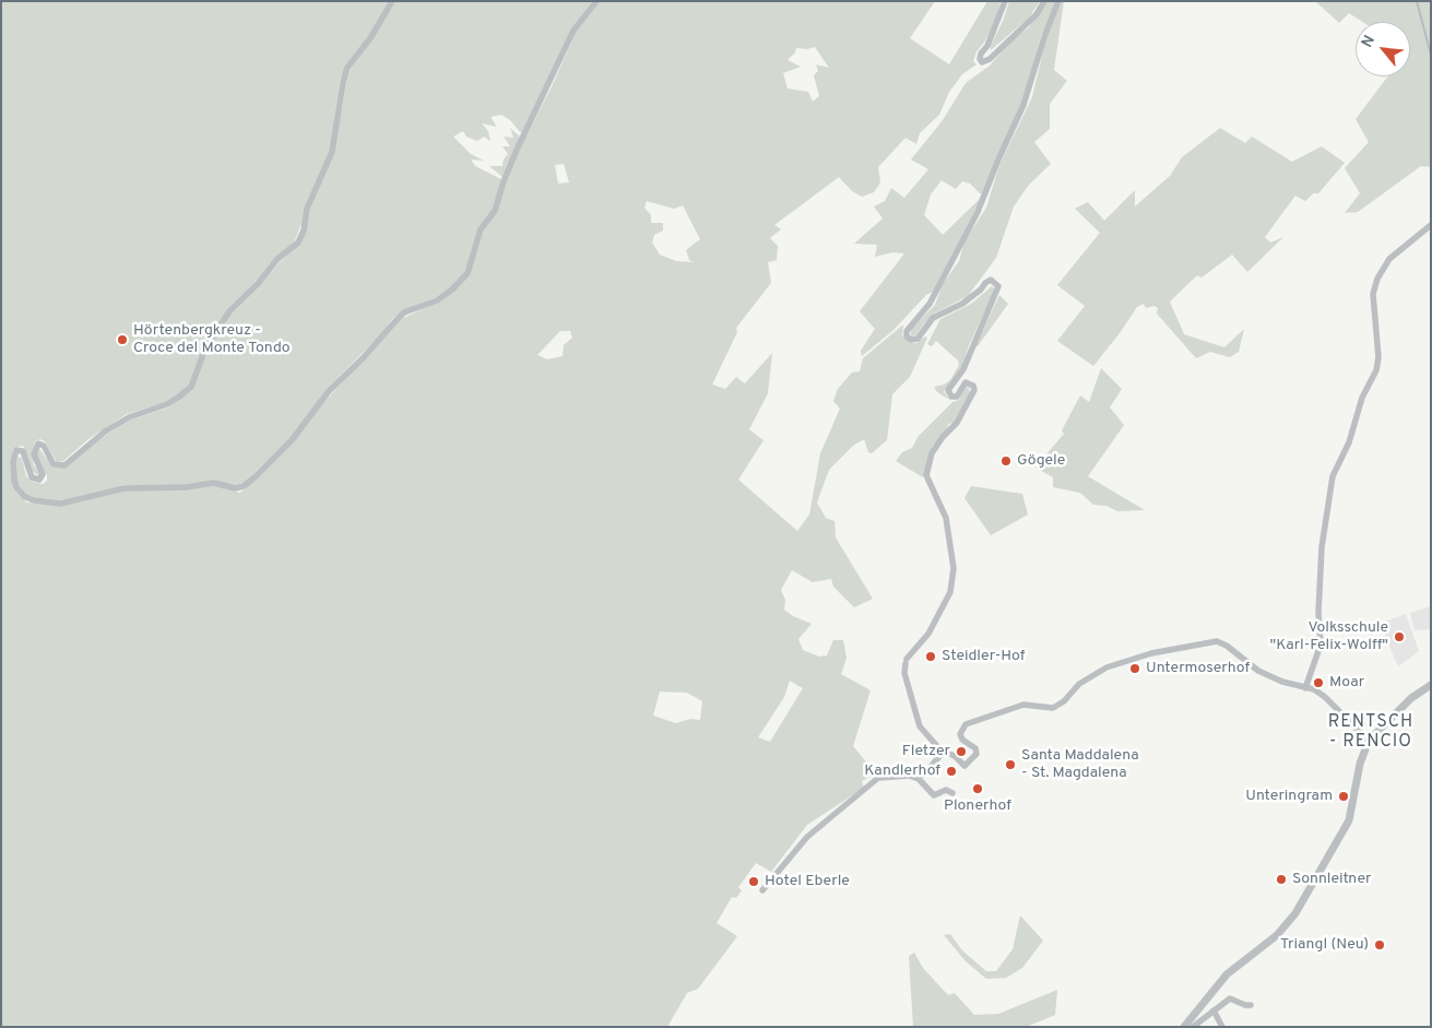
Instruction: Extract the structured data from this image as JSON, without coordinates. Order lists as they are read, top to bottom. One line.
{"districts":["RENTSCH - RENCIO"],"places":["Hörtenbergkreuz - Croce del Monte Tondo","Gögele","Volksschule \"Karl-Felix-Wolff\"","Steidler-Hof","Untermoserhof","Moar","Fletzer","Santa Maddalena - St. Magdalena","Kandlerhof","Plonerhof","Unteringram","Sonnleitner","Hotel Eberle","Triangl (Neu)"],"north":"top left"}
